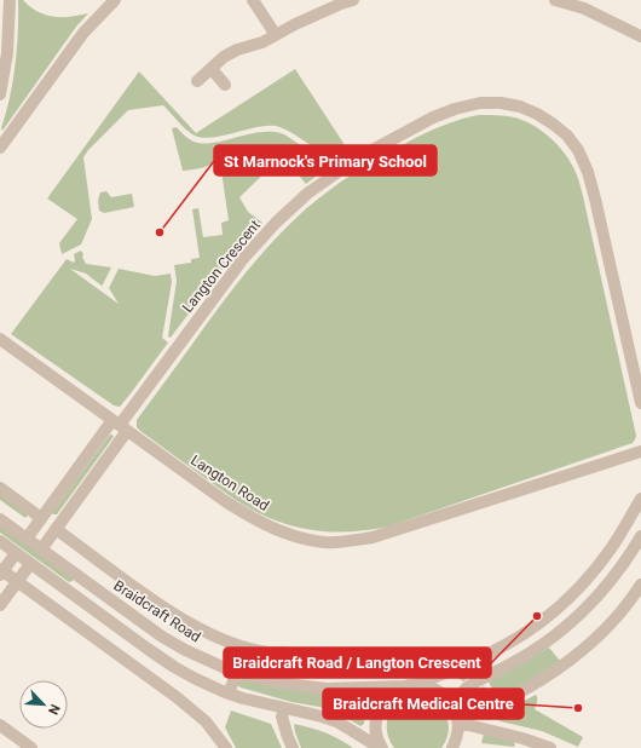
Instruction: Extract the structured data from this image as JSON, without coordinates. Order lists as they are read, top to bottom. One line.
{"streets":{"street":["Langton Crescent","Langton Road","Braidcraft Road"]},"crossings":[["Langton Crescent","Langton Road"]],"places":["St Marnock's Primary School","Braidcraft Road / Langton Crescent","Braidcraft Medical Centre"],"north":"bottom right"}
